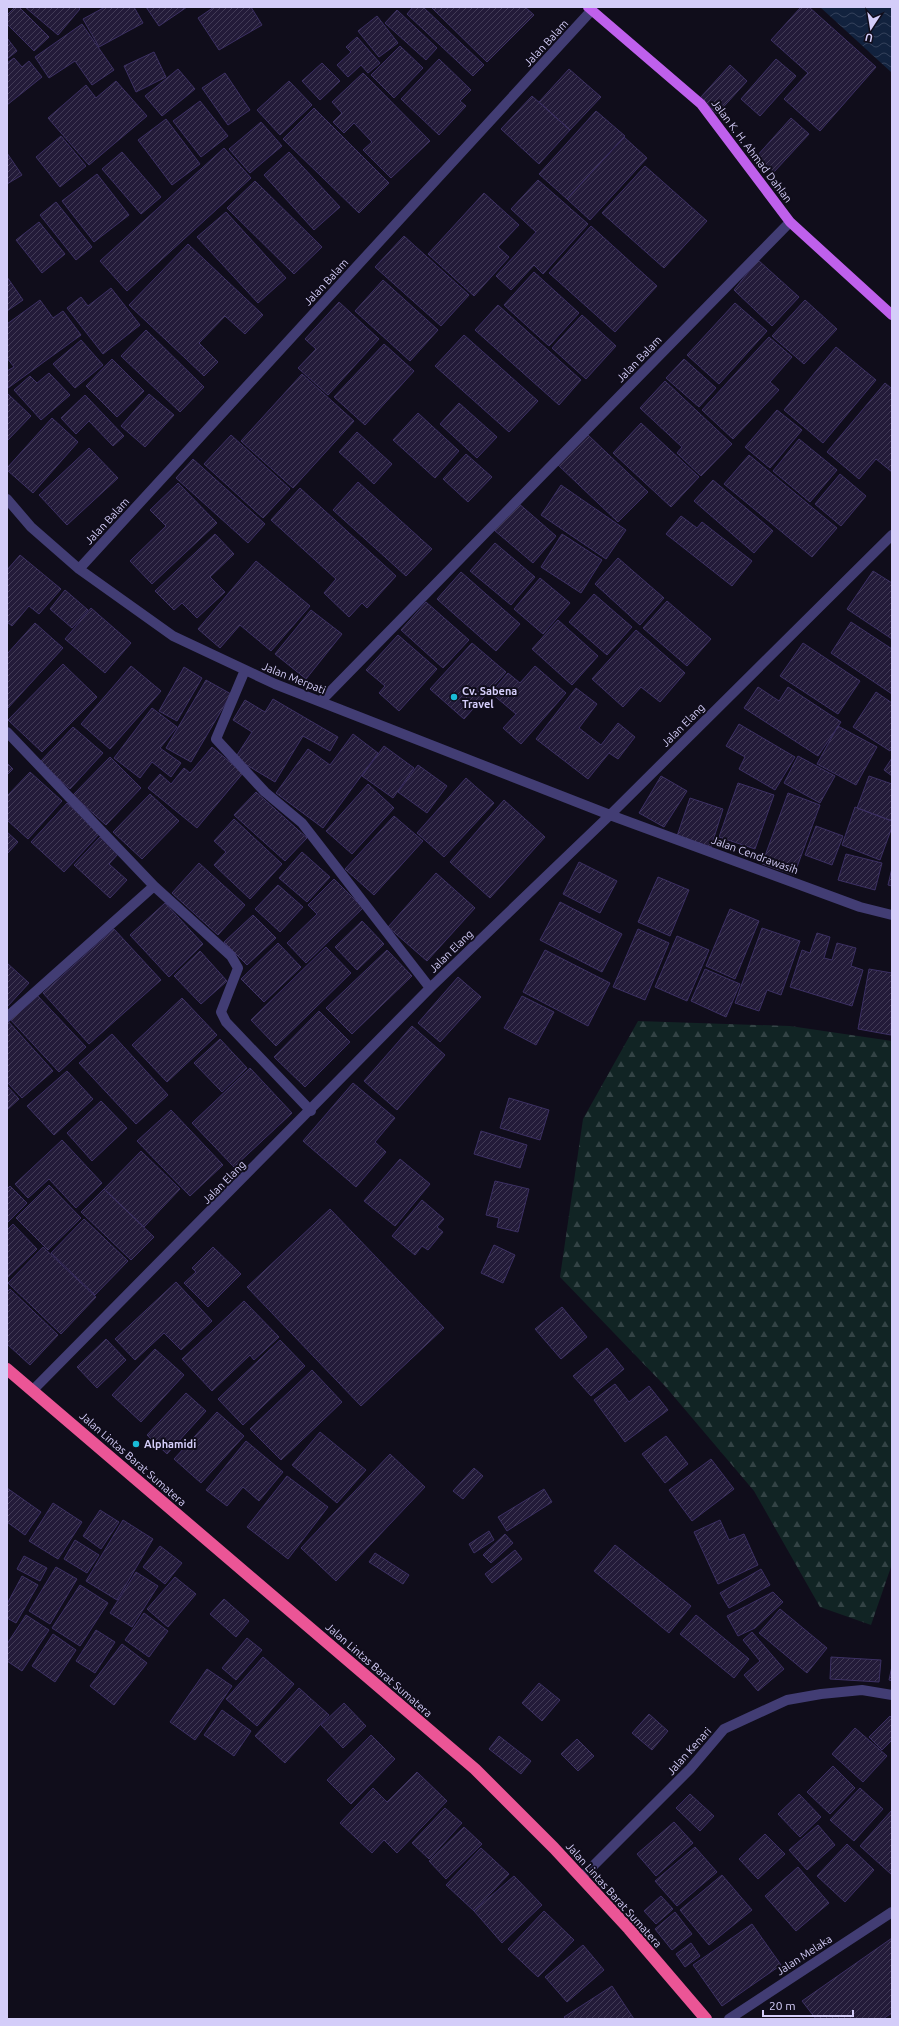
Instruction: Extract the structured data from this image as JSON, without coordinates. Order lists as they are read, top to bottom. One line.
{"streets":{"highway":["Jalan Lintas Barat Sumatera"],"main road":["Jalan K. H. Ahmad Dahlan"],"street":["Jalan Balam","Jalan Merpati","Jalan Elang","Jalan Cendrawasih","Jalan Kenari","Jalan Melaka"]},"crossings":[["Jalan Balam","Jalan K. H. Ahmad Dahlan"],["Jalan Balam","Jalan Merpati"],["Jalan Merpati","Jalan Elang"],["Jalan Merpati","Jalan Cendrawasih"],["Jalan Elang","Jalan Cendrawasih"],["Jalan Elang","Jalan Lintas Barat Sumatera"],["Jalan Lintas Barat Sumatera","Jalan Kenari"]],"places":["Cv. Sabena Travel","Alphamidi"],"scale_bar":"20 m","north":"bottom"}
